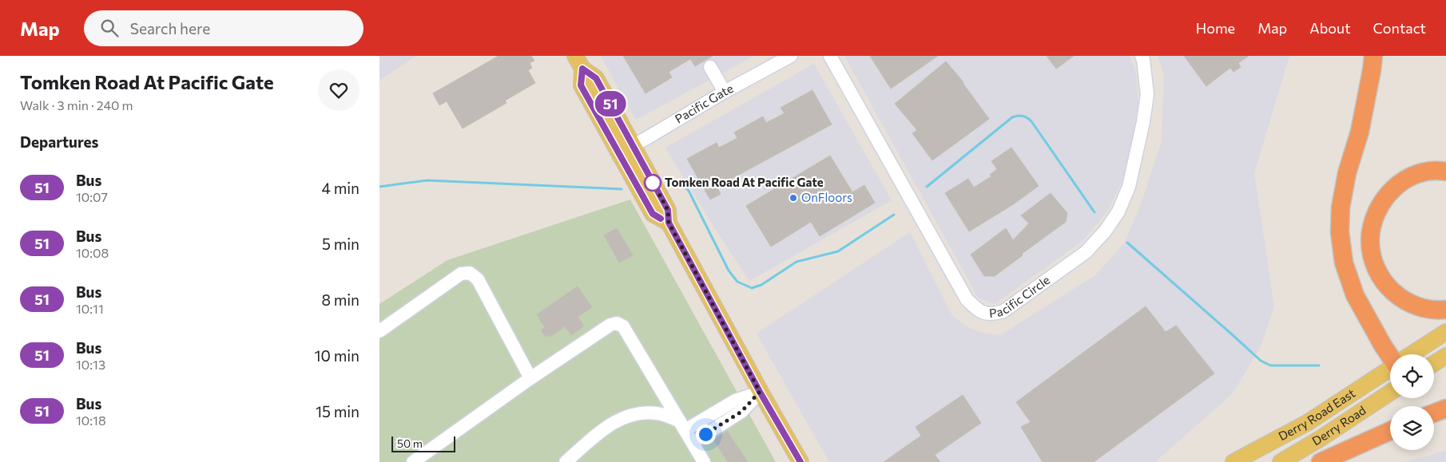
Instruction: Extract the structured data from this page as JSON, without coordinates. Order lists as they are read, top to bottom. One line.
{"streets":{"main road":["Derry Road East","Derry Road"],"street":["Pacific Gate","Pacific Circle"]},"places":["Tomken Road At Pacific Gate","OnFloors"],"lines":["bus line 51"],"scale_bar":"50 m","page":{"header":"Map","search":"Search here","nav":["Home","Map","About","Contact"],"heading":[["Tomken Road At Pacific Gate","Walk · 3 min · 240 m"],"Departures"],"on_map":"51","list":[{"mark":"51","name":"Bus","note":"10:07","value":"4 min"},{"mark":"51","name":"Bus","note":"10:08","value":"5 min"},{"mark":"51","name":"Bus","note":"10:11","value":"8 min"},{"mark":"51","name":"Bus","note":"10:13","value":"10 min"},{"mark":"51","name":"Bus","note":"10:18","value":"15 min"}],"scale":"50 m"}}
